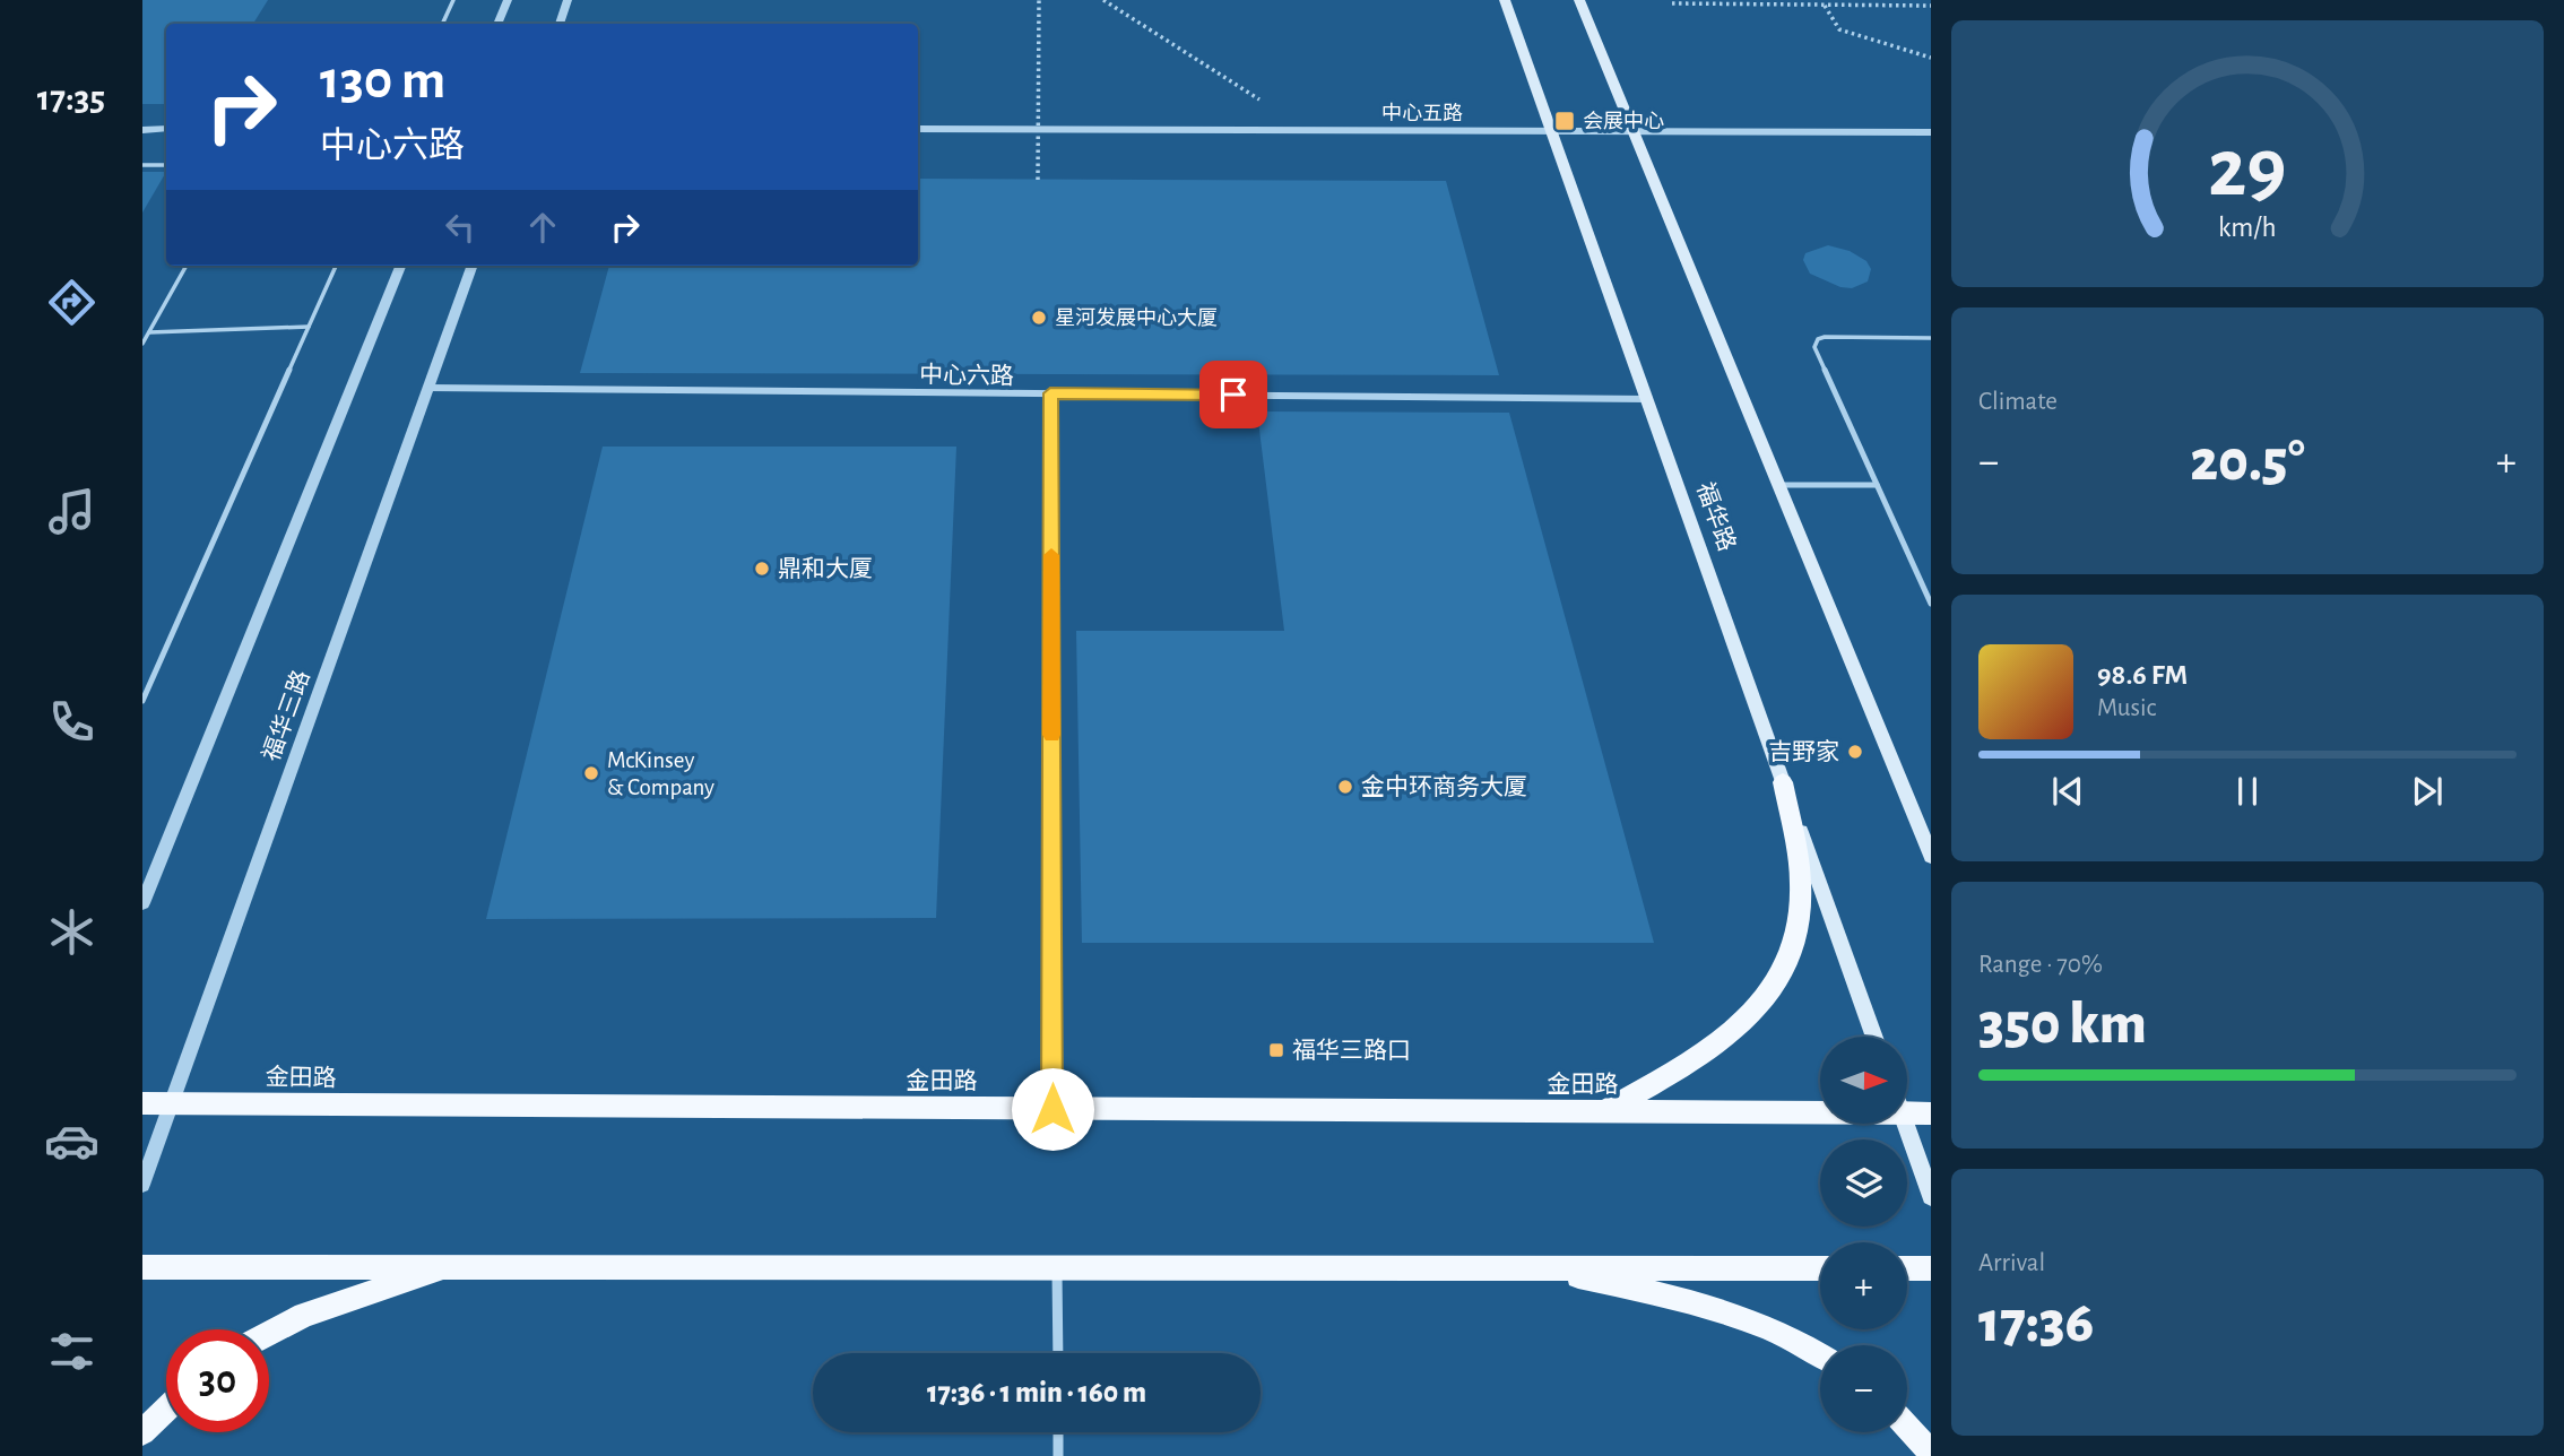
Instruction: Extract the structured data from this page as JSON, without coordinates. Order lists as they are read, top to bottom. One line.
{"streets":{"main road":["福华路","金田路"],"street":["中心五路","中心六路","福华三路"]},"crossings":[["中心五路","福华路"],["中心六路","福华路"],["中心六路","福华三路"],["福华三路","金田路"]],"places":{"transit":["会展中心","福华三路口"],"other":["星河发展中心大厦","鼎和大厦","吉野家","McKinsey & Company","金中环商务大厦"]},"north":"right","page":{"tabs":"17:35","turn":["130 m","中心六路"],"tile":["Climate",["Range · 70%","350 km"],["Arrival","17:36"]],"heat":["−","20.5°","+"],"song":["98.6 FM","Music"],"map_buttons":["+","−"],"limit":"30","trip":"17:36 · 1 min · 160 m","gauge":["29","km/h"]}}
